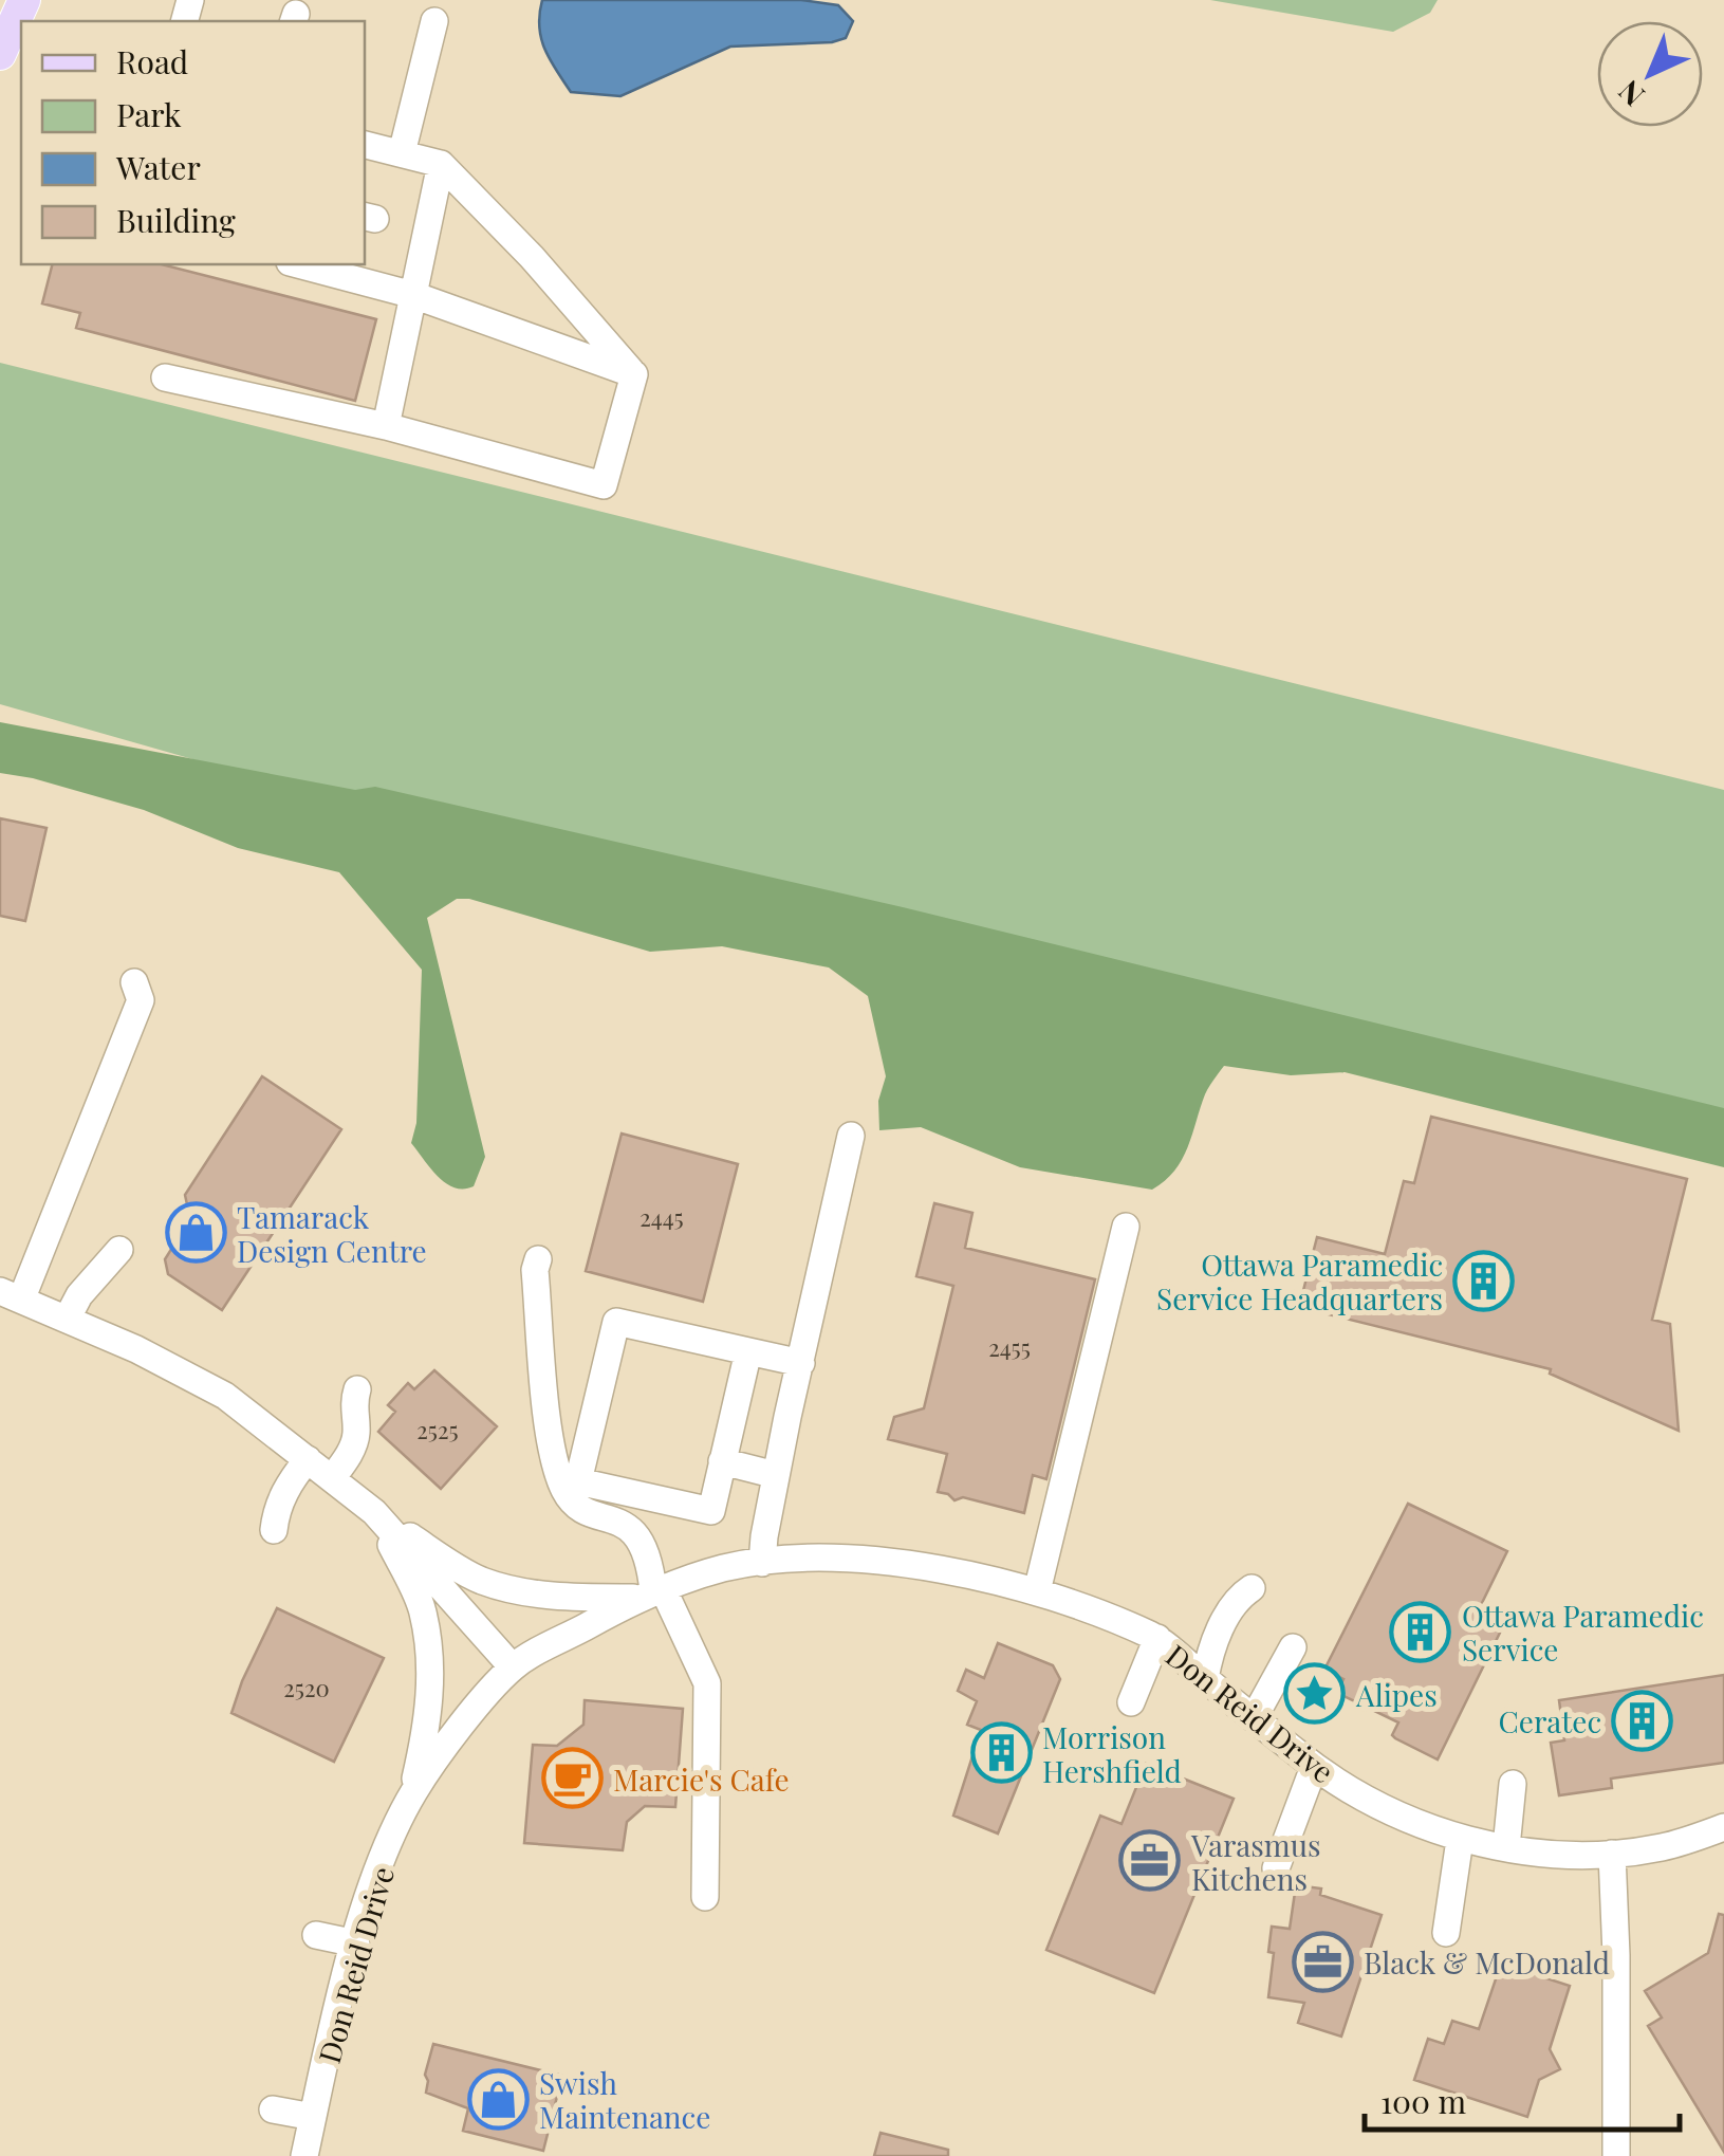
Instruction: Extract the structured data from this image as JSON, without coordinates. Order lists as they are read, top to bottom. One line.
{"streets":{"street":["Don Reid Drive"]},"places":{"shop":["Tamarack Design Centre","Swish Maintenance"],"building":["Ottawa Paramedic Service Headquarters","Ottawa Paramedic Service","Ceratec","Morrison Hershfield"],"place":["Alipes"],"cafe":["Marcie's Cafe"],"office":["Varasmus Kitchens","Black & McDonald"]},"house_numbers":["2445","2455","2525","2520"],"legend":["Road","Park","Water","Building"],"scale_bar":"100 m","north":"bottom left"}
